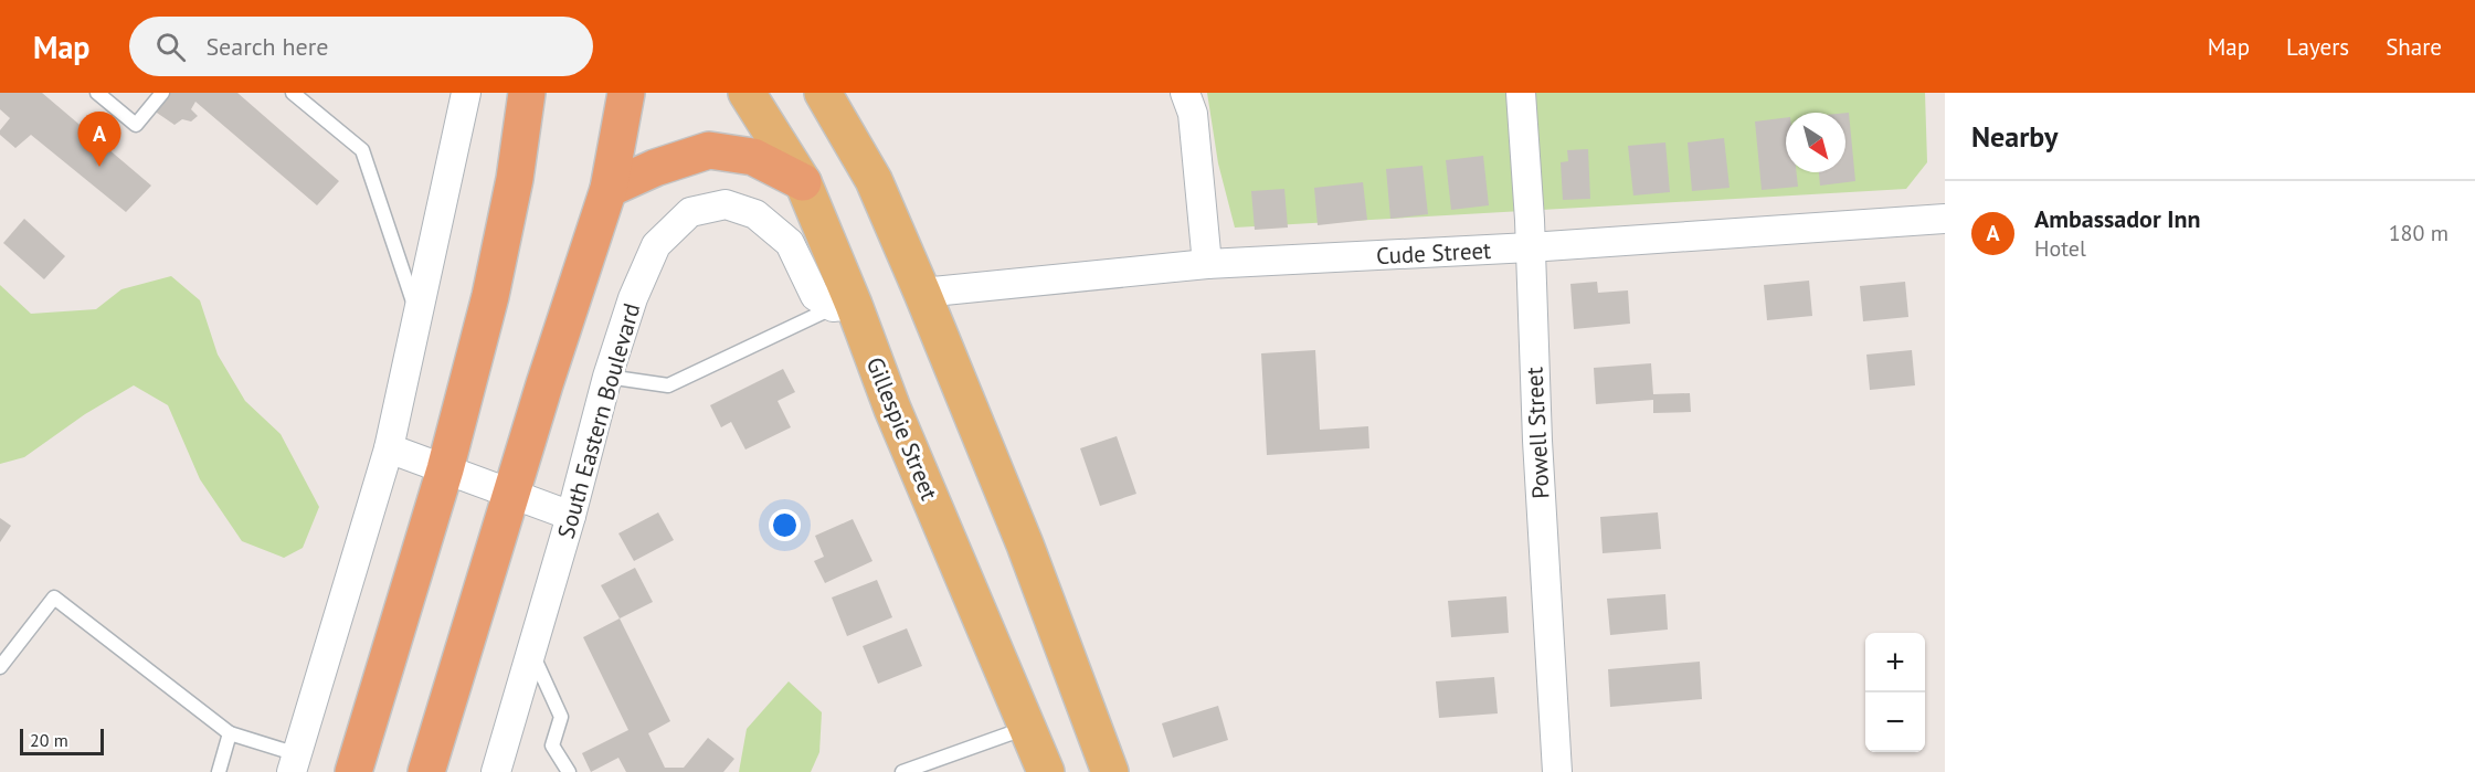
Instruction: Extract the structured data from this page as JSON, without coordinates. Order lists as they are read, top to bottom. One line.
{"streets":{"main road":["Gillespie Street"],"street":["Cude Street","South Eastern Boulevard","Powell Street"]},"crossings":[["Cude Street","Powell Street"],["South Eastern Boulevard","Gillespie Street"]],"scale_bar":"20 m","north":"bottom right","page":{"header":"Map","search":"Search here","nav":["Map","Layers","Share"],"heading":"Nearby","pins":"A","list":[{"mark":"A","name":"Ambassador Inn","note":"Hotel","value":"180 m"}],"map_buttons":["+","−"],"scale":"20 m"}}
